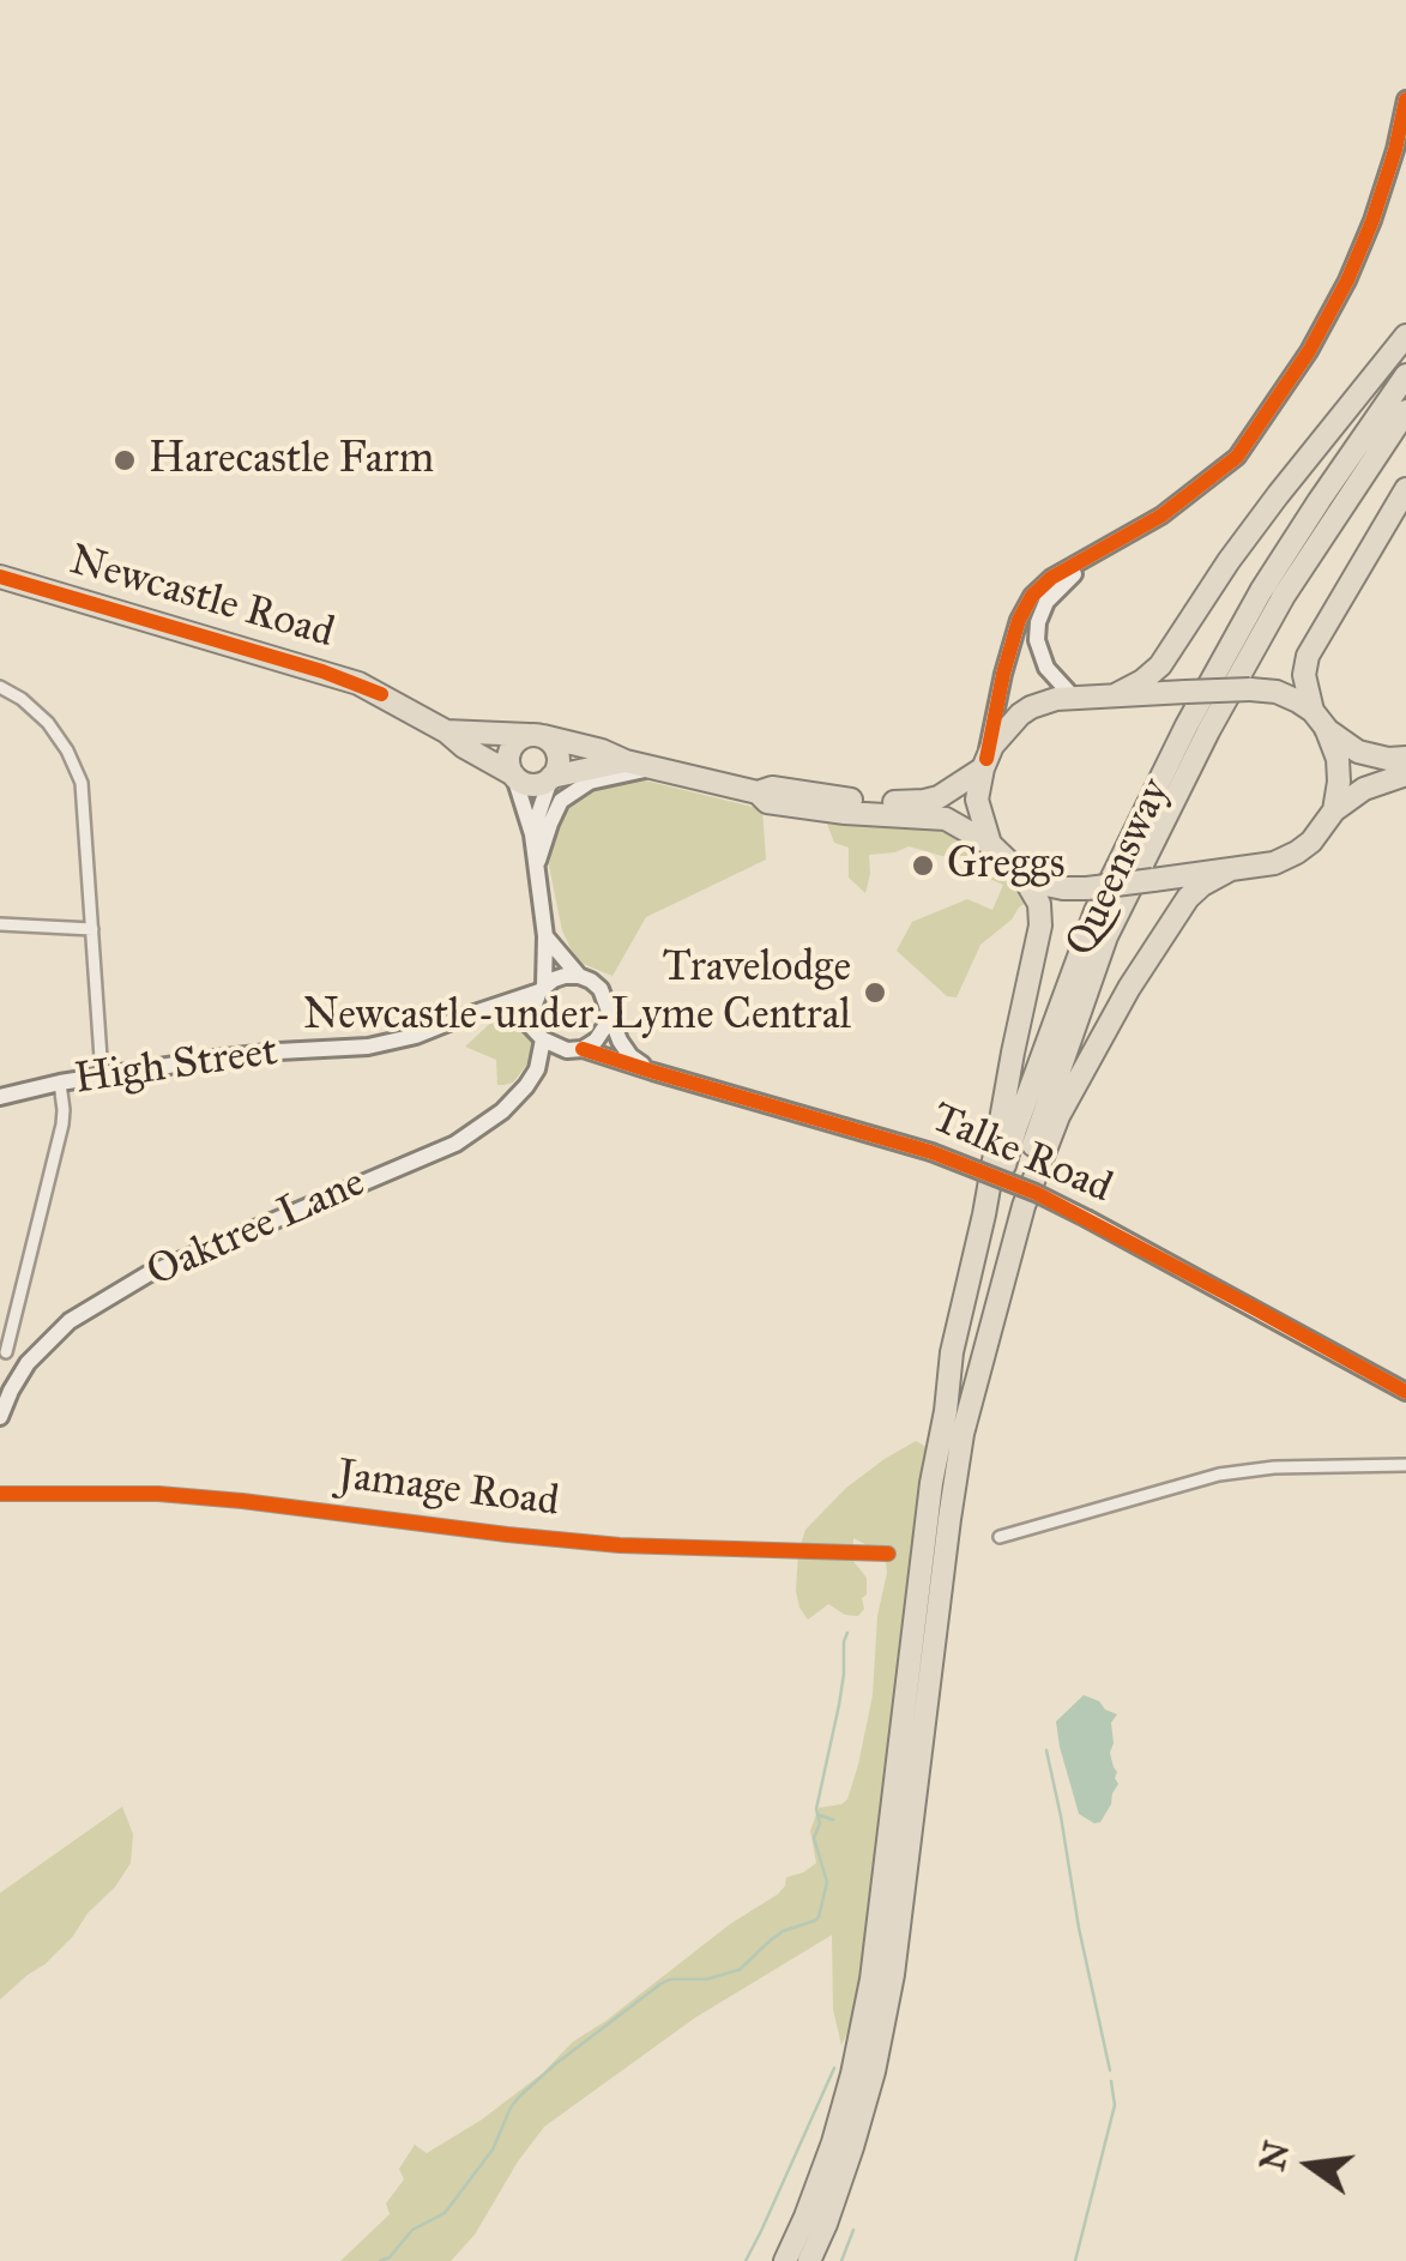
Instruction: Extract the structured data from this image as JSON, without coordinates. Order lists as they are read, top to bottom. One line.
{"streets":{"highway":["Newcastle Road","Queensway"],"street":["High Street","Talke Road","Oaktree Lane","Jamage Road"]},"crossings":[["High Street","Talke Road"],["High Street","Oaktree Lane"],["Talke Road","Oaktree Lane"]],"places":["Harecastle Farm","Greggs","Travelodge Newcastle-under-Lyme Central"],"north":"left"}
